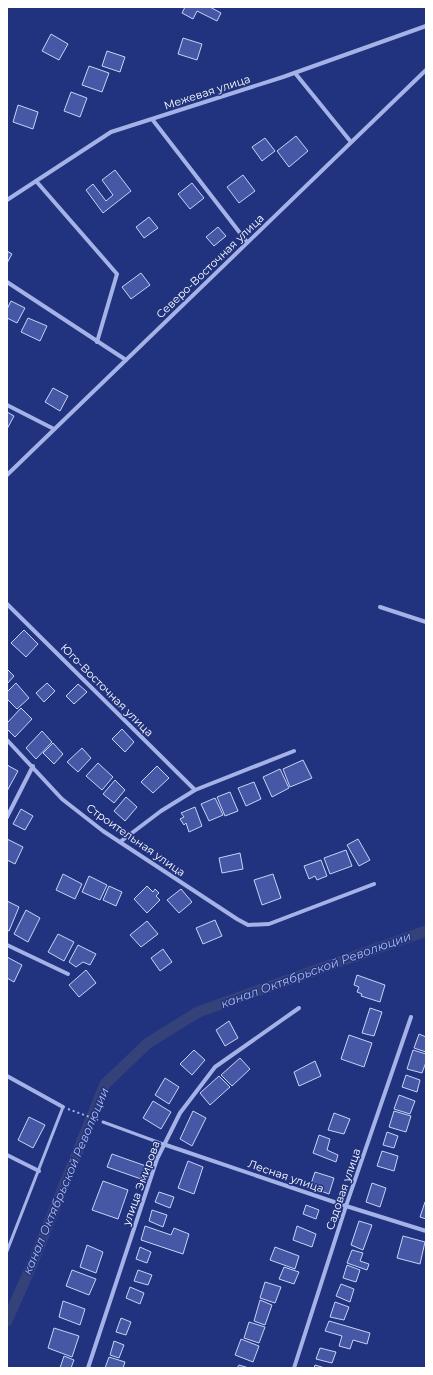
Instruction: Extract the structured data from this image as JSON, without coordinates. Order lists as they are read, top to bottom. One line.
{"streets":{"street":["Межевая улица","Северо-Восточная улица","Юго-Восточная улица","Строительная улица","Лесная улица","улица Эмирова","Садовая улица"]},"crossings":[["Лесная улица","улица Эмирова"],["Лесная улица","Садовая улица"]],"water":["канал Октябрьской Революции"]}
